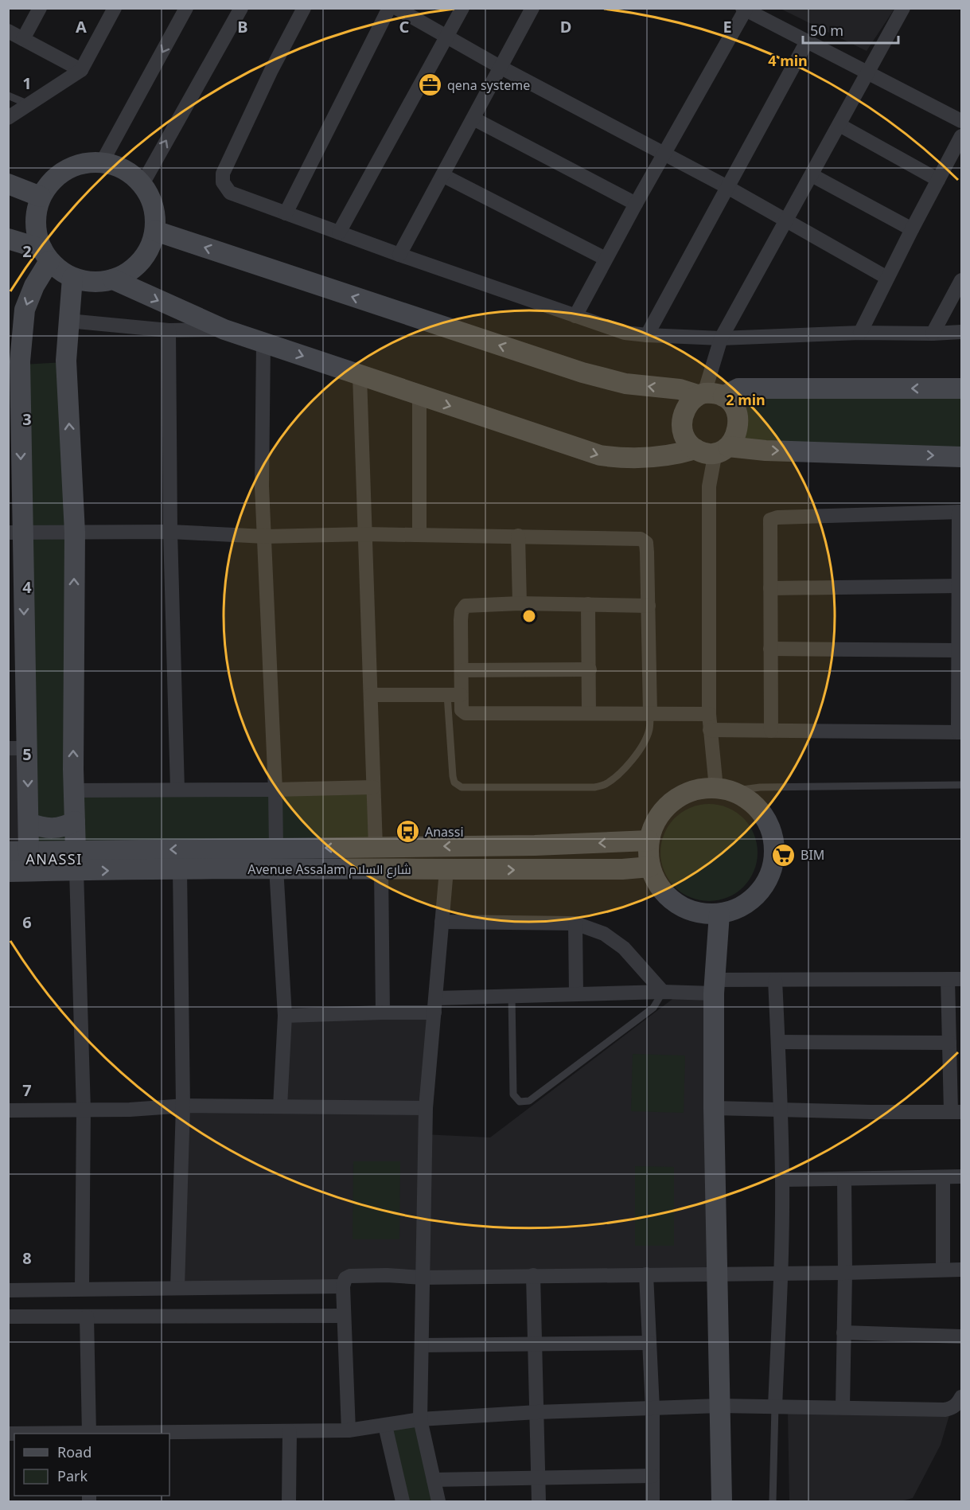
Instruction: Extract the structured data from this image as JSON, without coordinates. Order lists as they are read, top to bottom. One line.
{"streets":{"street":["Avenue Assalam شارع السلام"]},"districts":["ANASSI"],"places":{"office":["qena systeme"],"bus stop":["Anassi"],"supermarket":["BIM"]},"legend":["Road","Park"],"scale_bar":"50 m","grid":{"columns":["A","B","C","D","E"],"rows":["1","2","3","4","5","6","7","8"]},"rings":["4 min","2 min"]}
